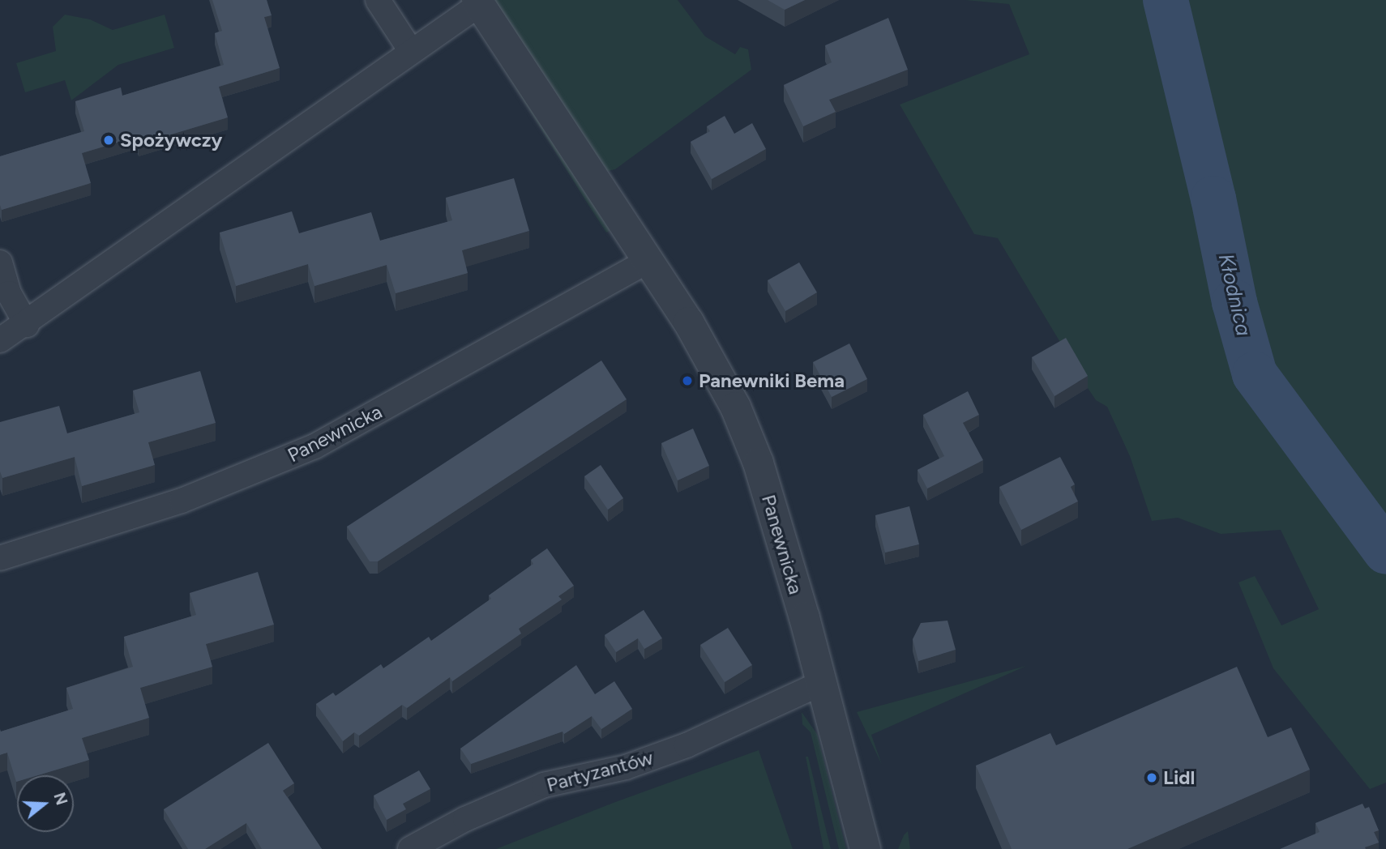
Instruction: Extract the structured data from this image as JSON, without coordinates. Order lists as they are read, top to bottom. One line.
{"streets":{"street":["Panewnicka","Partyzantów"]},"crossings":[["Panewnicka","Partyzantów"]],"water":["Kłodnica"],"places":["Spożywczy","Panewniki Bema","Lidl"],"north":"right"}
